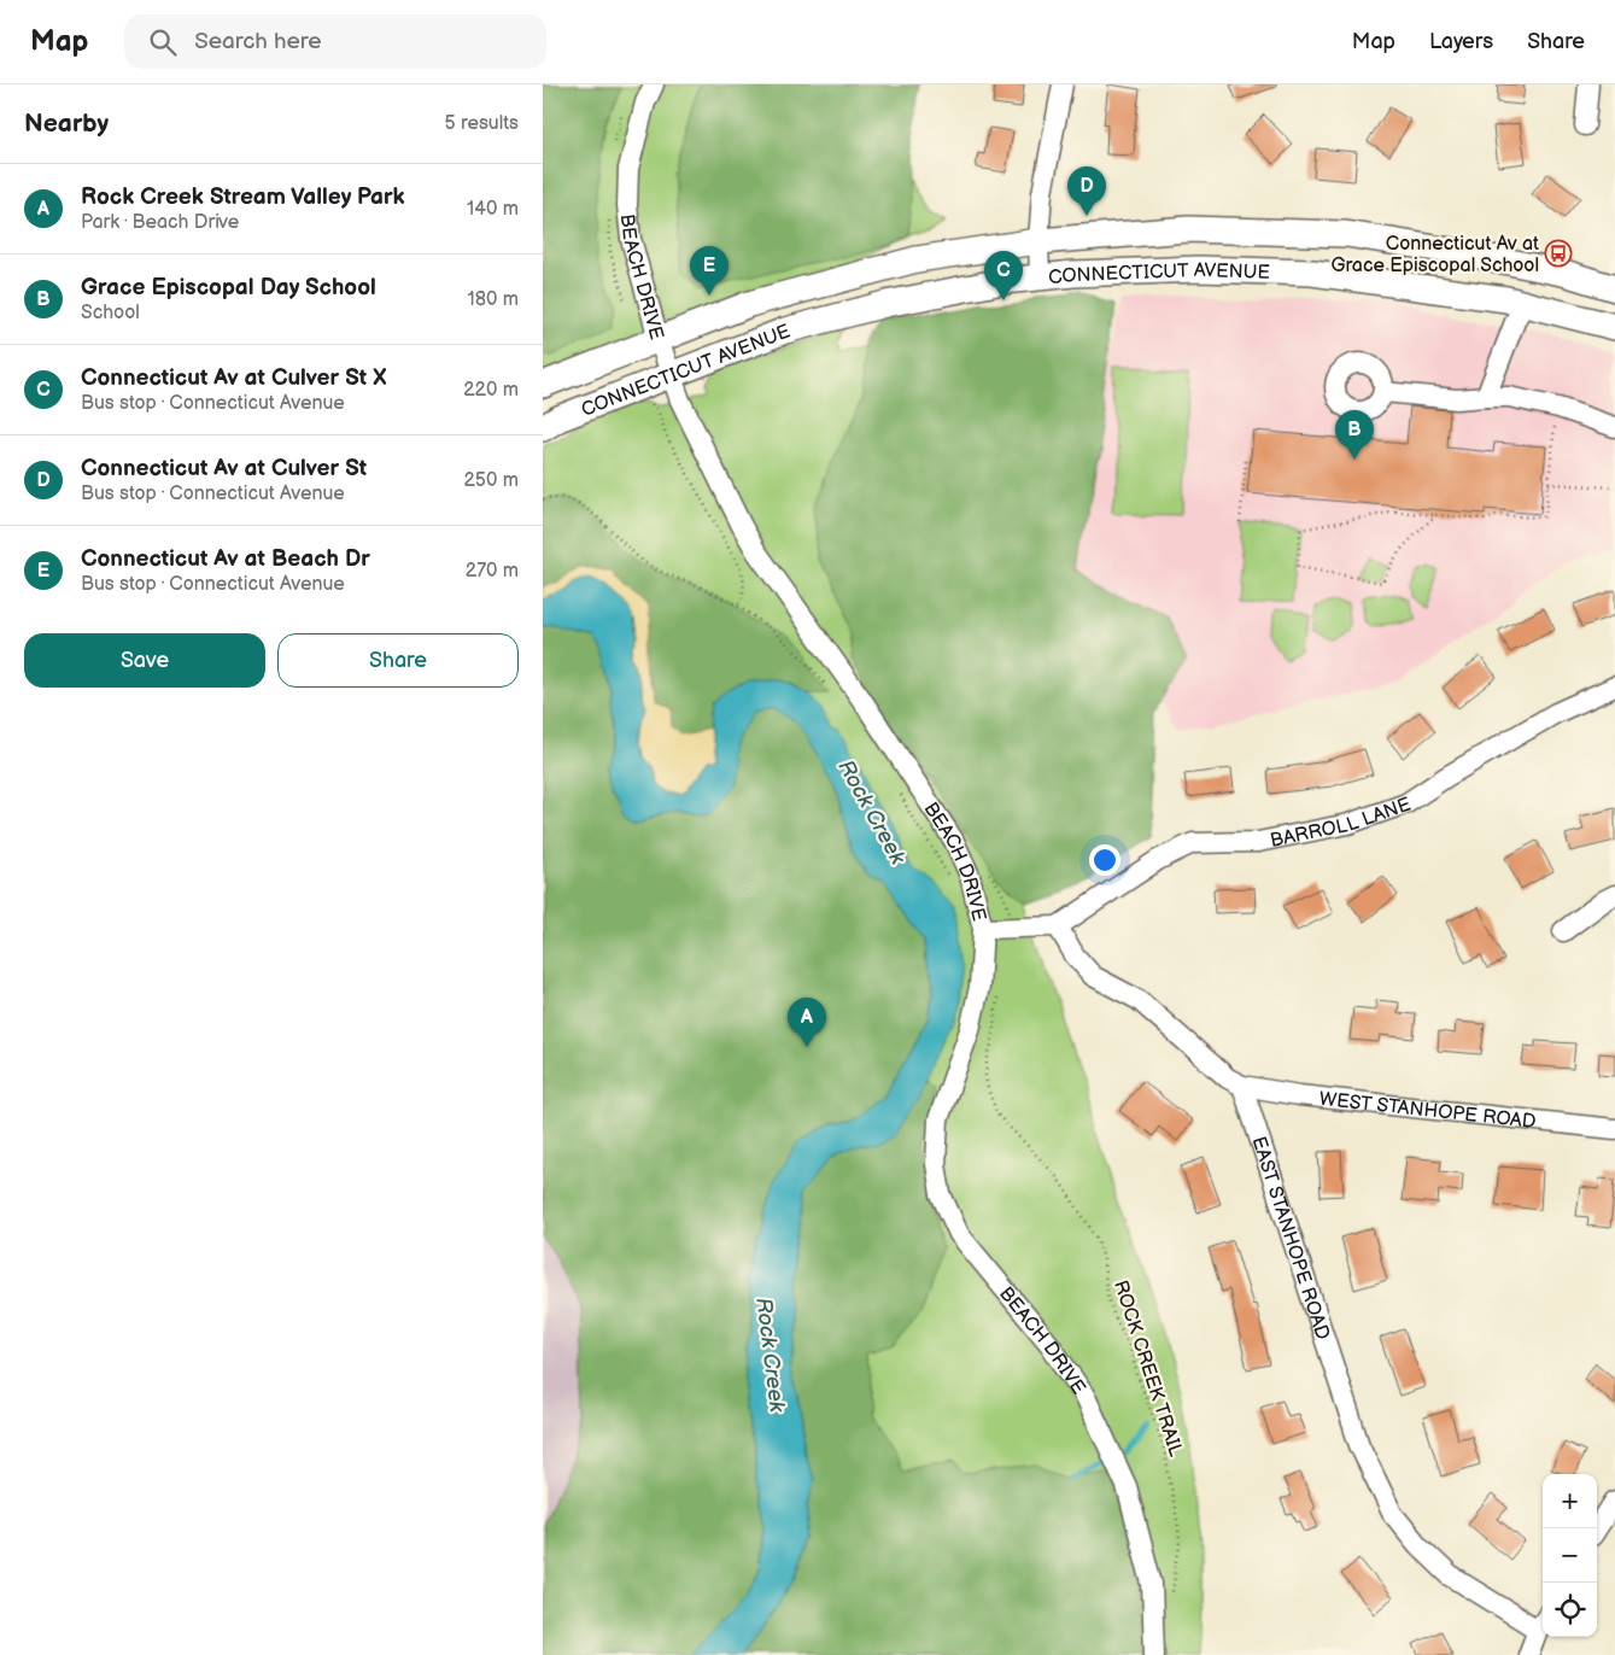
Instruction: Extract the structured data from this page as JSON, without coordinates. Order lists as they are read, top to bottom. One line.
{"streets":{"main road":["CONNECTICUT AVENUE"],"street":["BEACH DRIVE","BARROLL LANE","WEST STANHOPE ROAD","EAST STANHOPE ROAD"],"path":["ROCK CREEK TRAIL"]},"crossings":[["BEACH DRIVE","CONNECTICUT AVENUE"],["WEST STANHOPE ROAD","EAST STANHOPE ROAD"]],"water":["Rock Creek"],"places":{"bus stop":["Connecticut Av at Grace Episcopal School"]},"page":{"header":"Map","search":"Search here","nav":["Map","Layers","Share"],"heading":["Nearby","5 results"],"list":[{"mark":"A","name":"Rock Creek Stream Valley Park","note":"Park · Beach Drive","value":"140 m"},{"mark":"B","name":"Grace Episcopal Day School","note":"School","value":"180 m"},{"mark":"C","name":"Connecticut Av at Culver St X","note":"Bus stop · Connecticut Avenue","value":"220 m"},{"mark":"D","name":"Connecticut Av at Culver St","note":"Bus stop · Connecticut Avenue","value":"250 m"},{"mark":"E","name":"Connecticut Av at Beach Dr","note":"Bus stop · Connecticut Avenue","value":"270 m"}],"pins":["D","E","C","B","A"],"buttons":["Save","Share"],"map_buttons":["+","−"]}}
